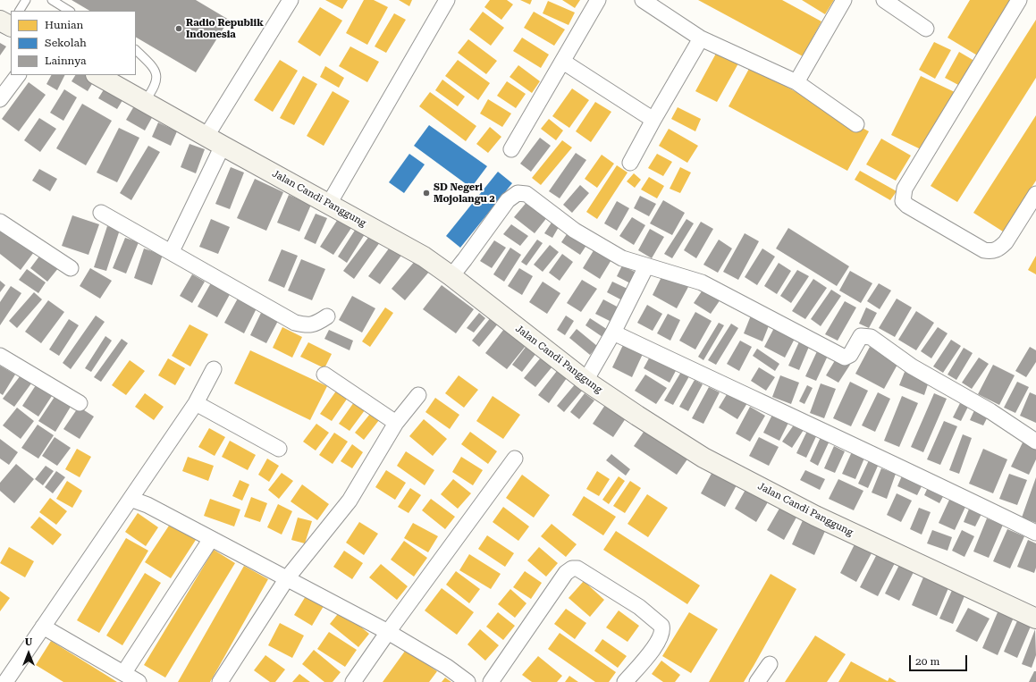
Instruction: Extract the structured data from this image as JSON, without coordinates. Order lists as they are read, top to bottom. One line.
{"streets":{"main road":["Jalan Candi Panggung"]},"places":["Radio Republik Indonesia","SD Negeri Mojolangu 2"],"legend":["Hunian","Sekolah","Lainnya"],"scale_bar":"20 m","north":"top"}
